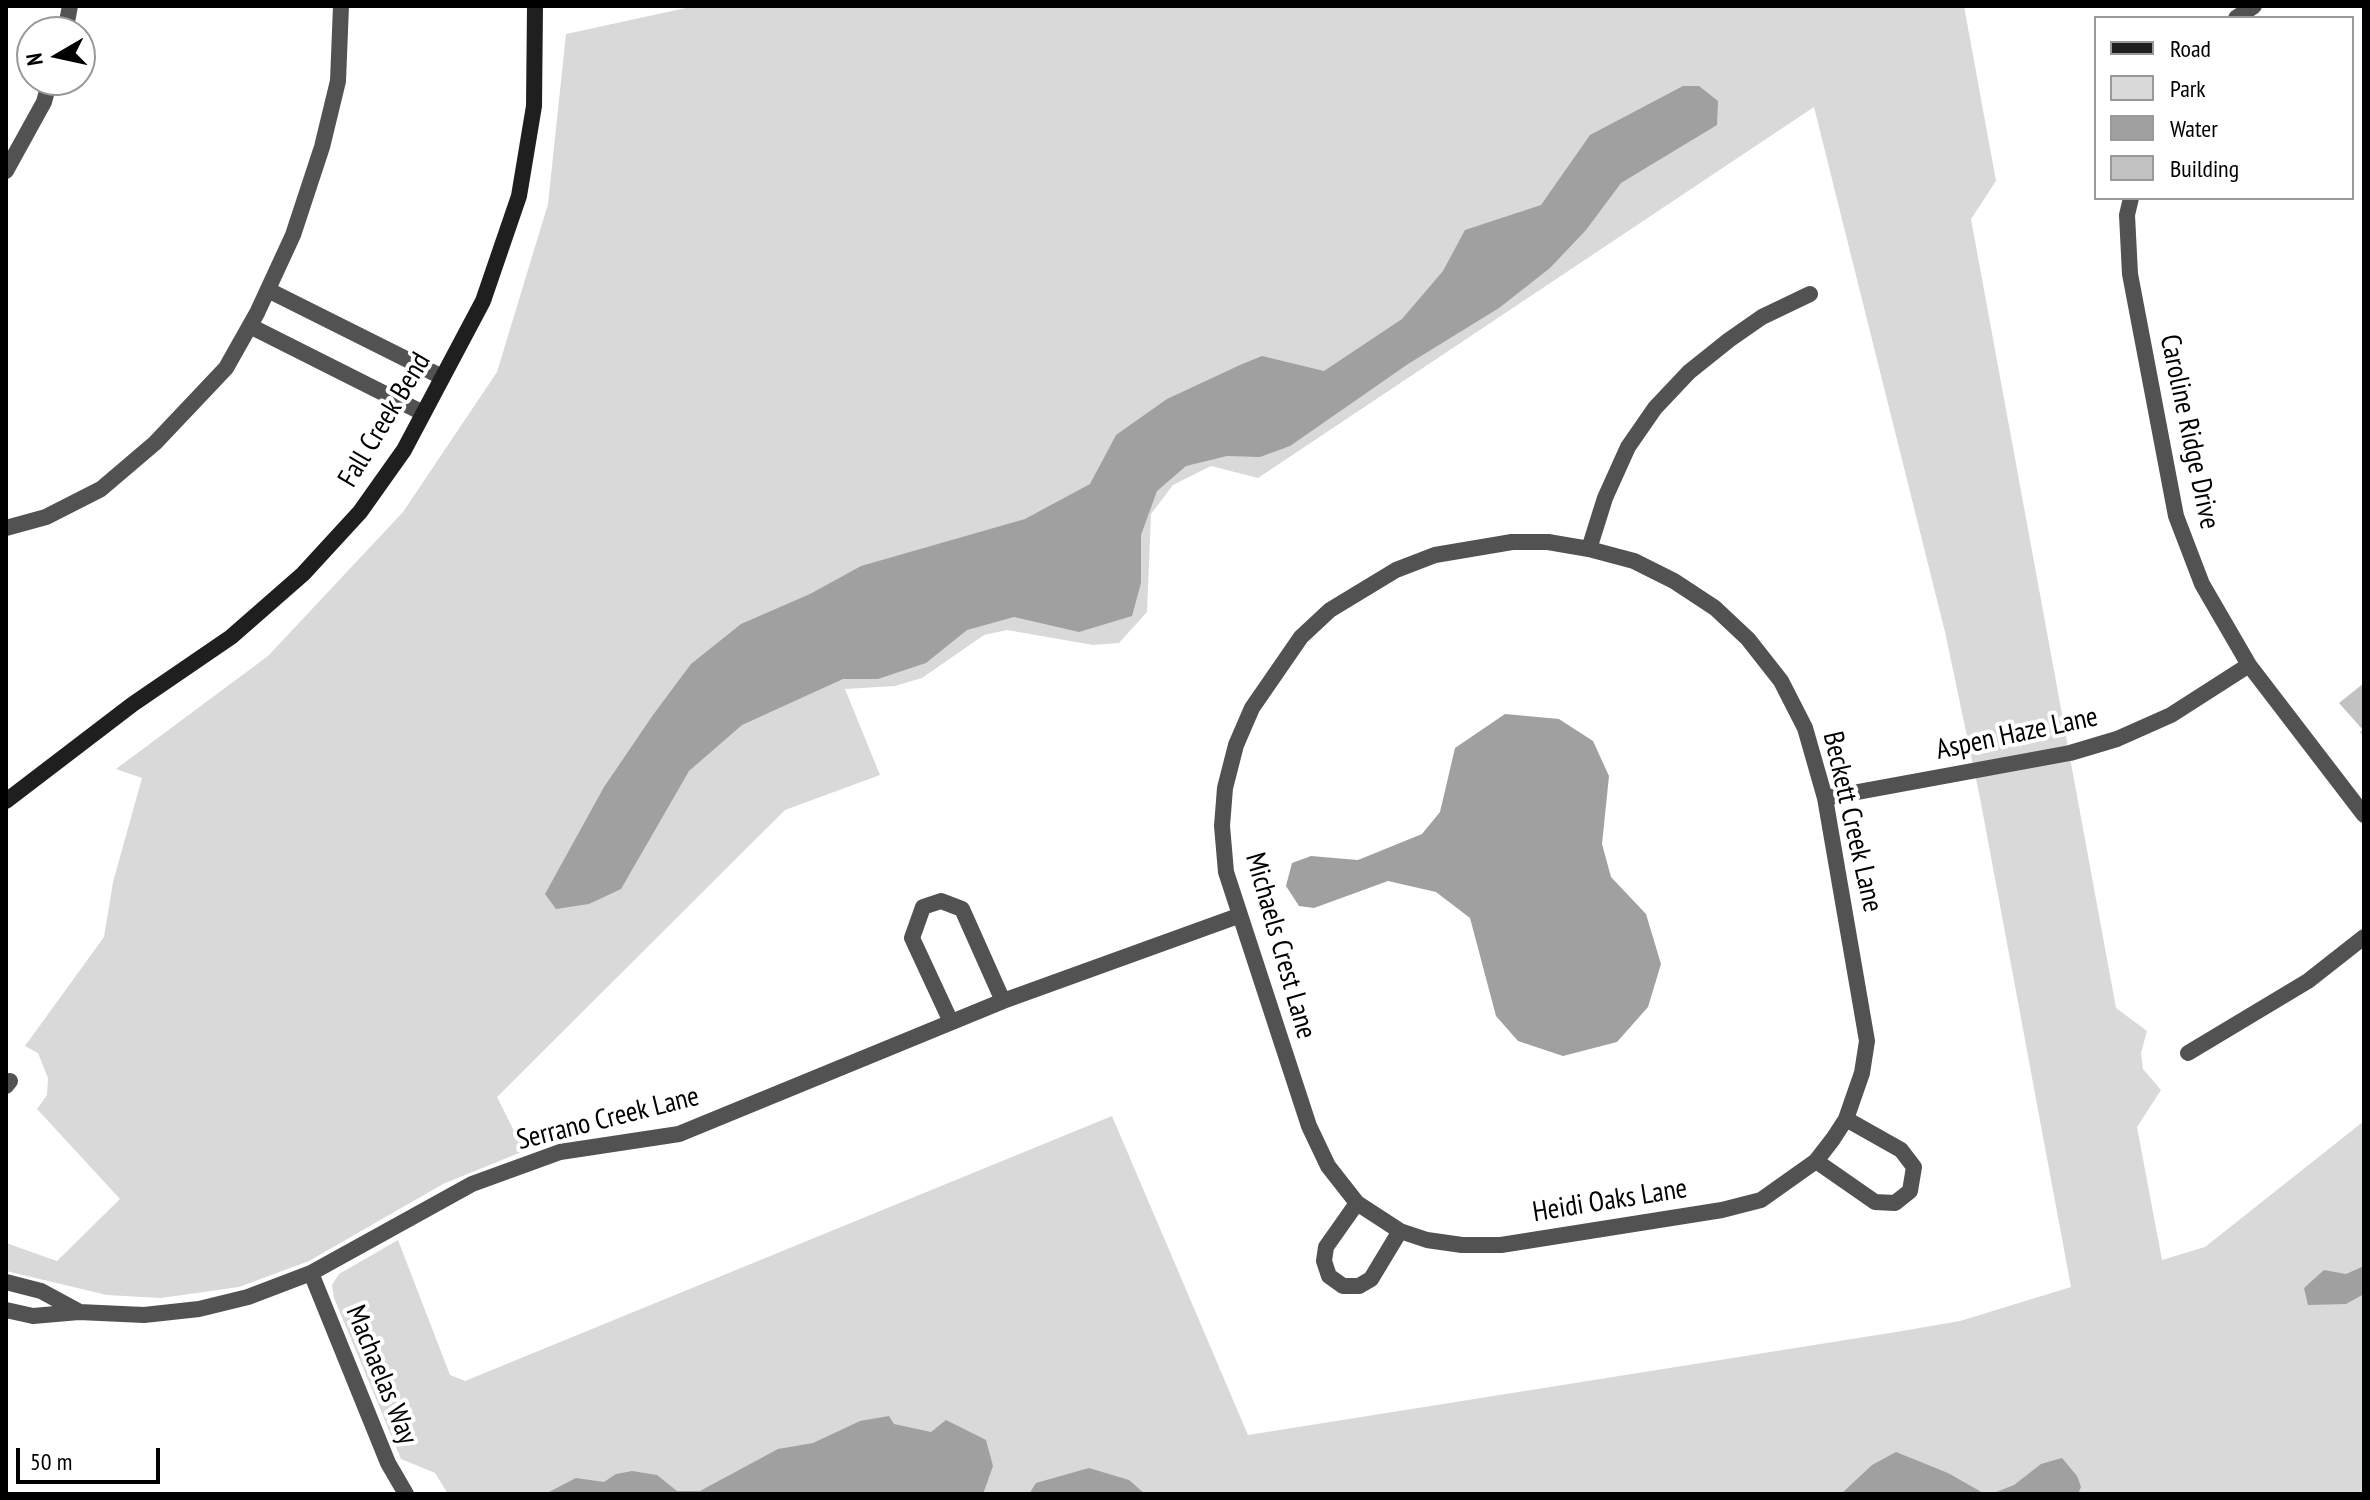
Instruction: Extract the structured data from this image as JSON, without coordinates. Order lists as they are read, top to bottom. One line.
{"streets":{"street":["Fall Creek Bend","Caroline Ridge Drive","Aspen Haze Lane","Beckett Creek Lane","Michaels Crest Lane","Serrano Creek Lane","Heidi Oaks Lane","Machaelas Way"]},"crossings":[["Caroline Ridge Drive","Aspen Haze Lane"],["Aspen Haze Lane","Beckett Creek Lane"],["Beckett Creek Lane","Michaels Crest Lane"],["Beckett Creek Lane","Heidi Oaks Lane"],["Michaels Crest Lane","Serrano Creek Lane"],["Michaels Crest Lane","Heidi Oaks Lane"],["Serrano Creek Lane","Machaelas Way"]],"legend":["Road","Park","Water","Building"],"scale_bar":"50 m","north":"left"}
